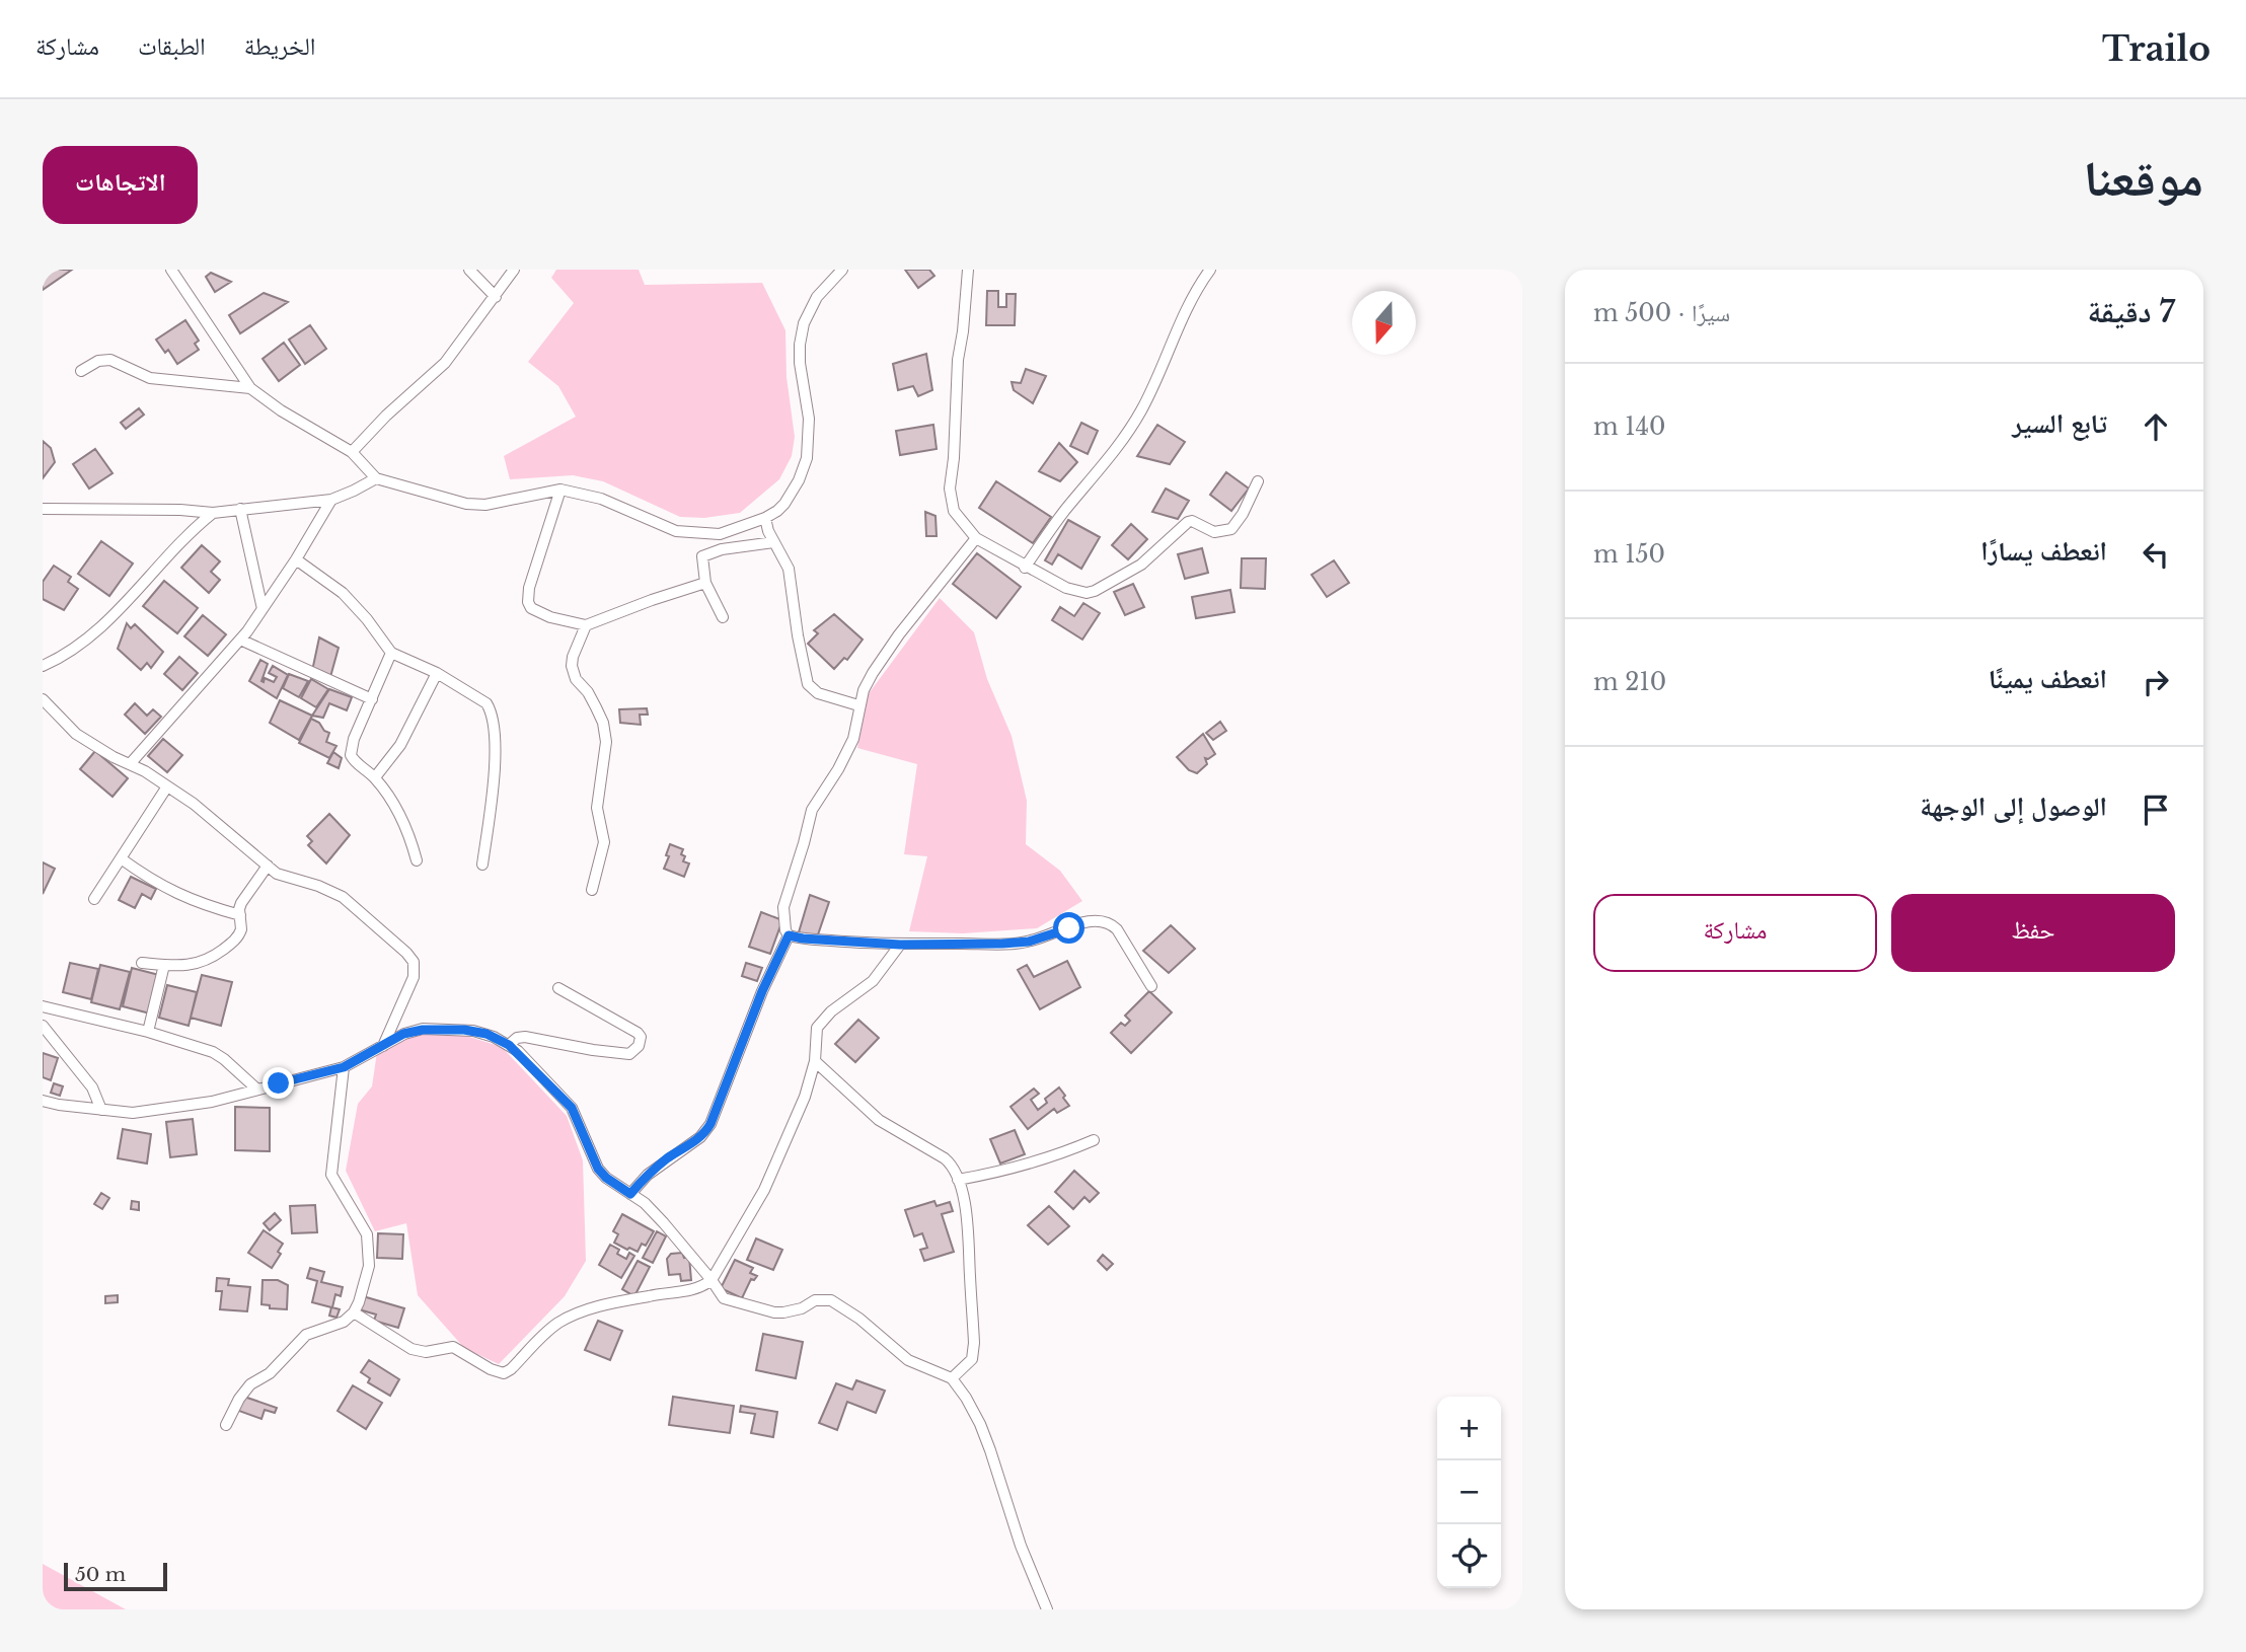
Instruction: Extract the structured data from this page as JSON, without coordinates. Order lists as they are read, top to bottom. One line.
{"scale_bar":"50 m","north":"bottom","page":{"header":"Trailo","nav":["الخريطة","الطبقات","مشاركة"],"title":"موقعنا","buttons":["الاتجاهات",["حفظ","مشاركة"]],"heading":["7 دقيقة","سيرًا · 500 m"],"list":[["تابع السير","140 m"],["انعطف يسارًا","150 m"],["انعطف يمينًا","210 m"],"الوصول إلى الوجهة"],"map_buttons":["+","−"],"scale":"50 m"}}
